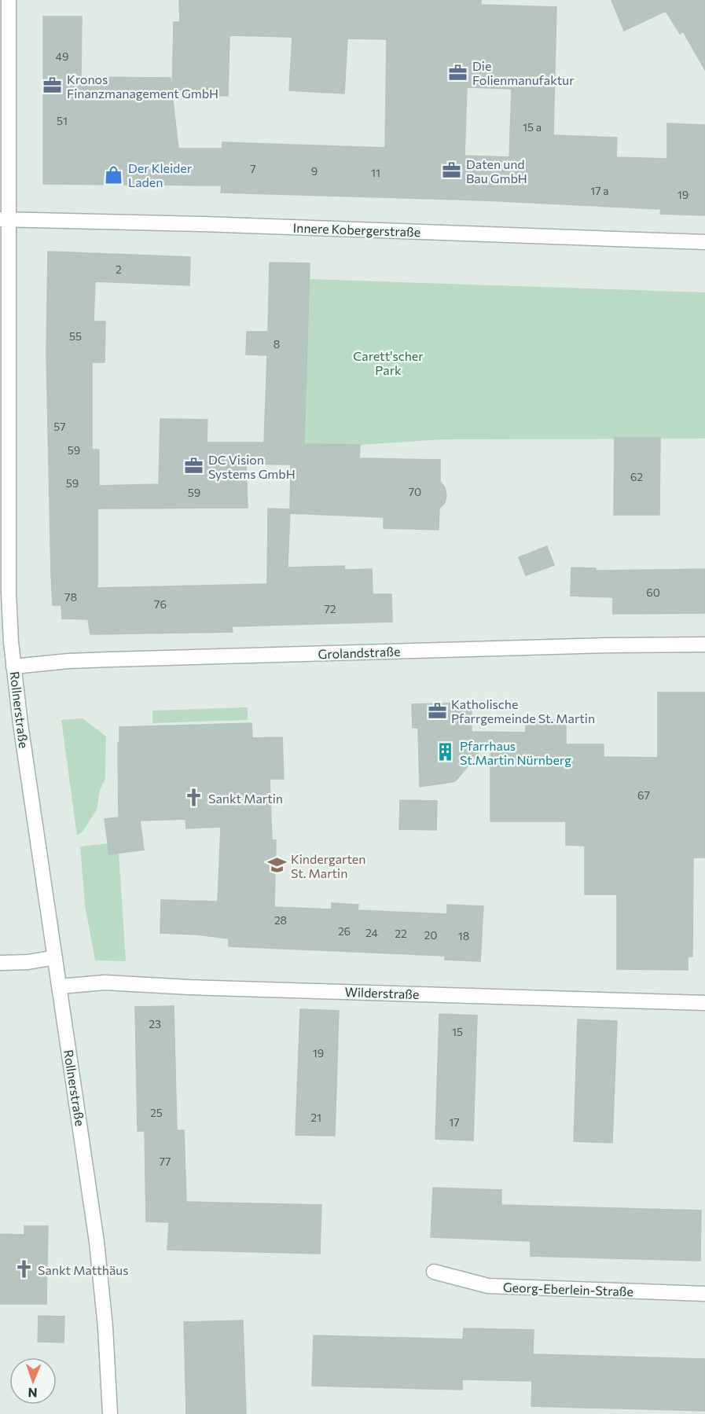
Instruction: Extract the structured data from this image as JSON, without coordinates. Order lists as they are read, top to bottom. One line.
{"streets":{"street":["Innere Kobergerstraße","Grolandstraße","Rollnerstraße","Wilderstraße","Georg-Eberlein-Straße"]},"crossings":[["Innere Kobergerstraße","Rollnerstraße"],["Grolandstraße","Rollnerstraße"],["Rollnerstraße","Wilderstraße"]],"parks":["Carett'scher Park"],"places":{"office":["Die Folienmanufaktur","Kronos Finanzmanagement GmbH","Daten und Bau GmbH","DC Vision Systems GmbH","Katholische Pfarrgemeinde St. Martin"],"shop":["Der Kleider Laden"],"building":["Pfarrhaus St.Martin Nürnberg"],"church":["Sankt Martin","Sankt Matthäus"],"school or university":["Kindergarten St. Martin"]},"house_numbers":["49","51","15 a","7","9","11","17 a","19","2","55","8","57","59","62","59","70","59","60","78","76","72","67","28","26","24","22","20","18","23","15","19","25","21","17","77"],"north":"bottom"}
